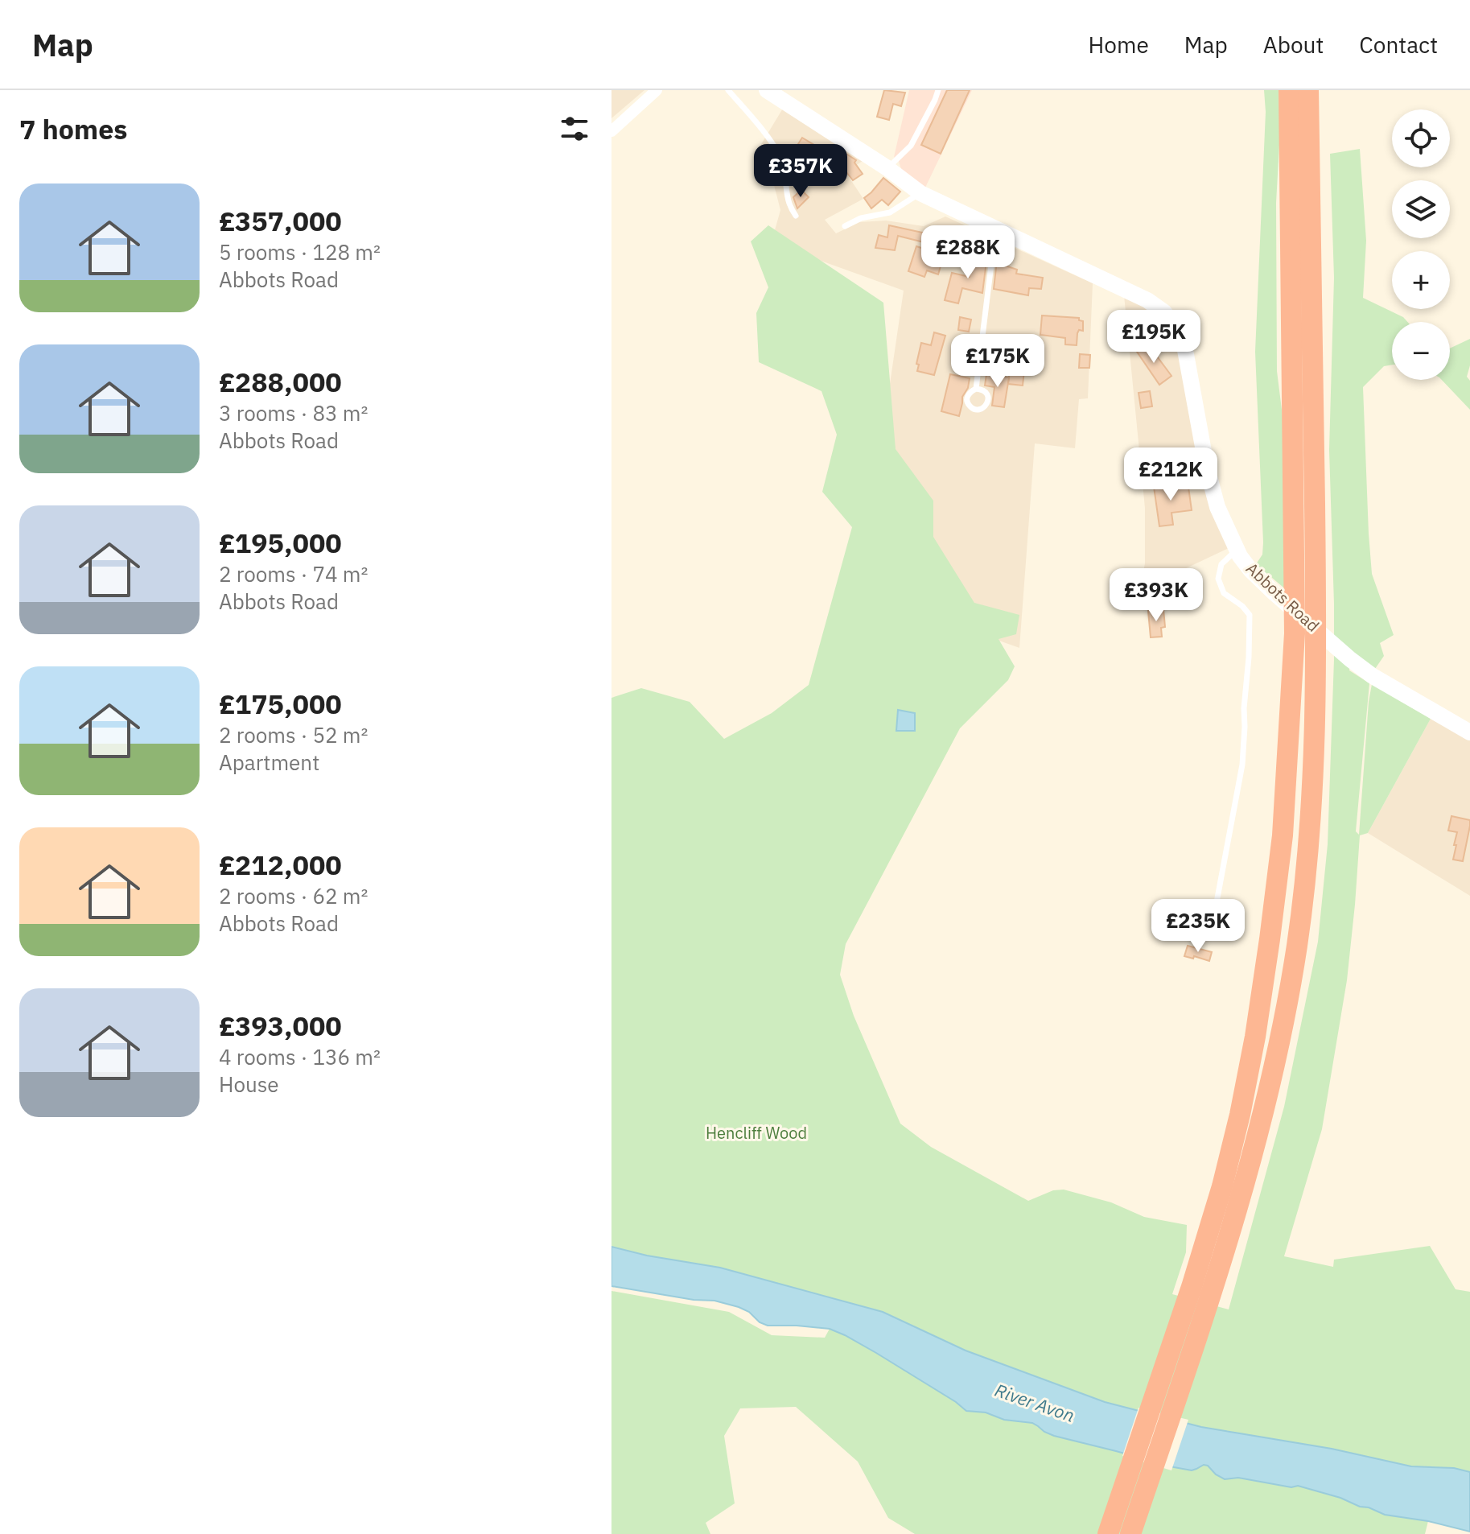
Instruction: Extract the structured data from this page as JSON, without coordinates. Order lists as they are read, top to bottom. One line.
{"streets":{"street":["Abbots Road"]},"water":["River Avon"],"parks":["Hencliff Wood"],"page":{"header":"Map","nav":["Home","Map","About","Contact"],"heading":"7 homes","map_buttons":["+","−"],"price":["£357K","£288K","£195K","£175K","£212K","£393K","£235K"],"list":[{"name":"£357,000","note":"5 rooms · 128 m² · Abbots Road"},{"name":"£288,000","note":"3 rooms · 83 m² · Abbots Road"},{"name":"£195,000","note":"2 rooms · 74 m² · Abbots Road"},{"name":"£175,000","note":"2 rooms · 52 m² · Apartment"},{"name":"£212,000","note":"2 rooms · 62 m² · Abbots Road"},{"name":"£393,000","note":"4 rooms · 136 m² · House"}]}}
